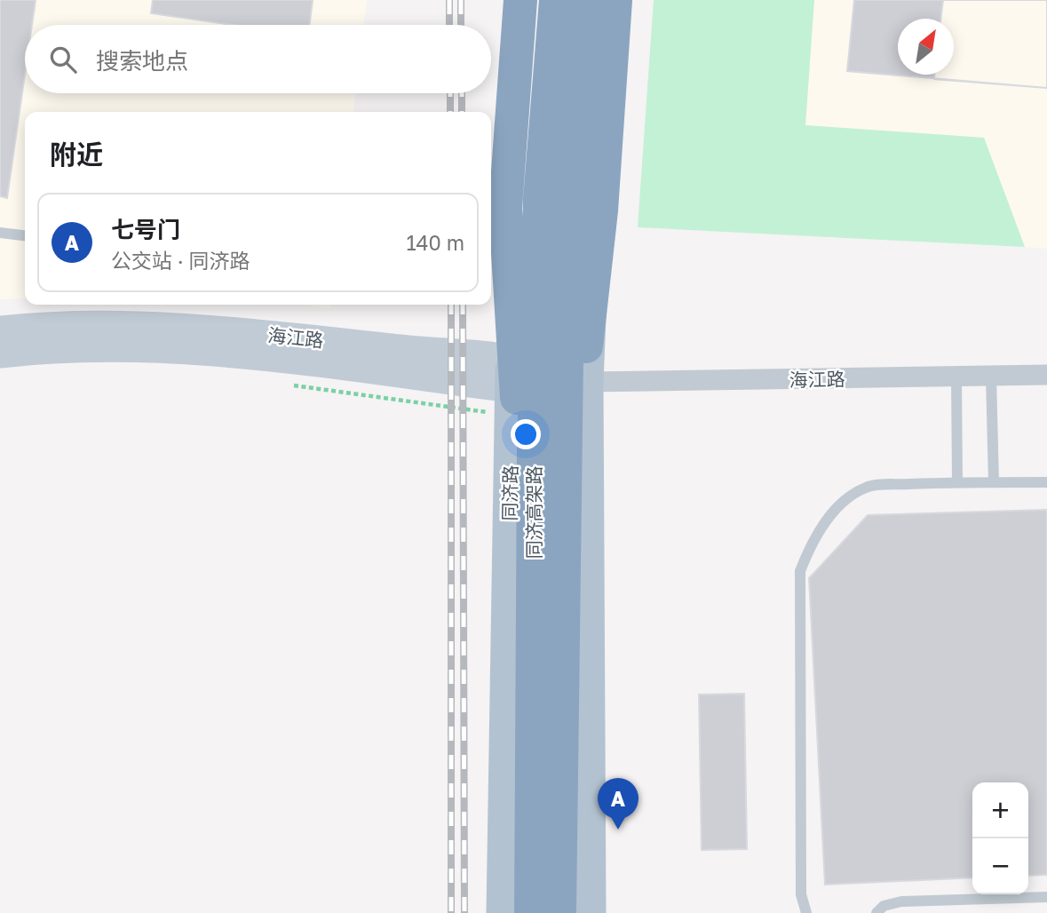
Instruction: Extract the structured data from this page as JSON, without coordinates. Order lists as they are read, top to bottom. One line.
{"streets":{"highway":["同济高架路"],"main road":["同济路"],"street":["海江路"]},"crossings":[["海江路","同济路"]],"north":"top right","page":{"search":"搜索地点","heading":"附近","list":[{"mark":"A","name":"七号门","note":"公交站 · 同济路","value":"140 m"}],"pins":"A","map_buttons":["+","−"]}}
